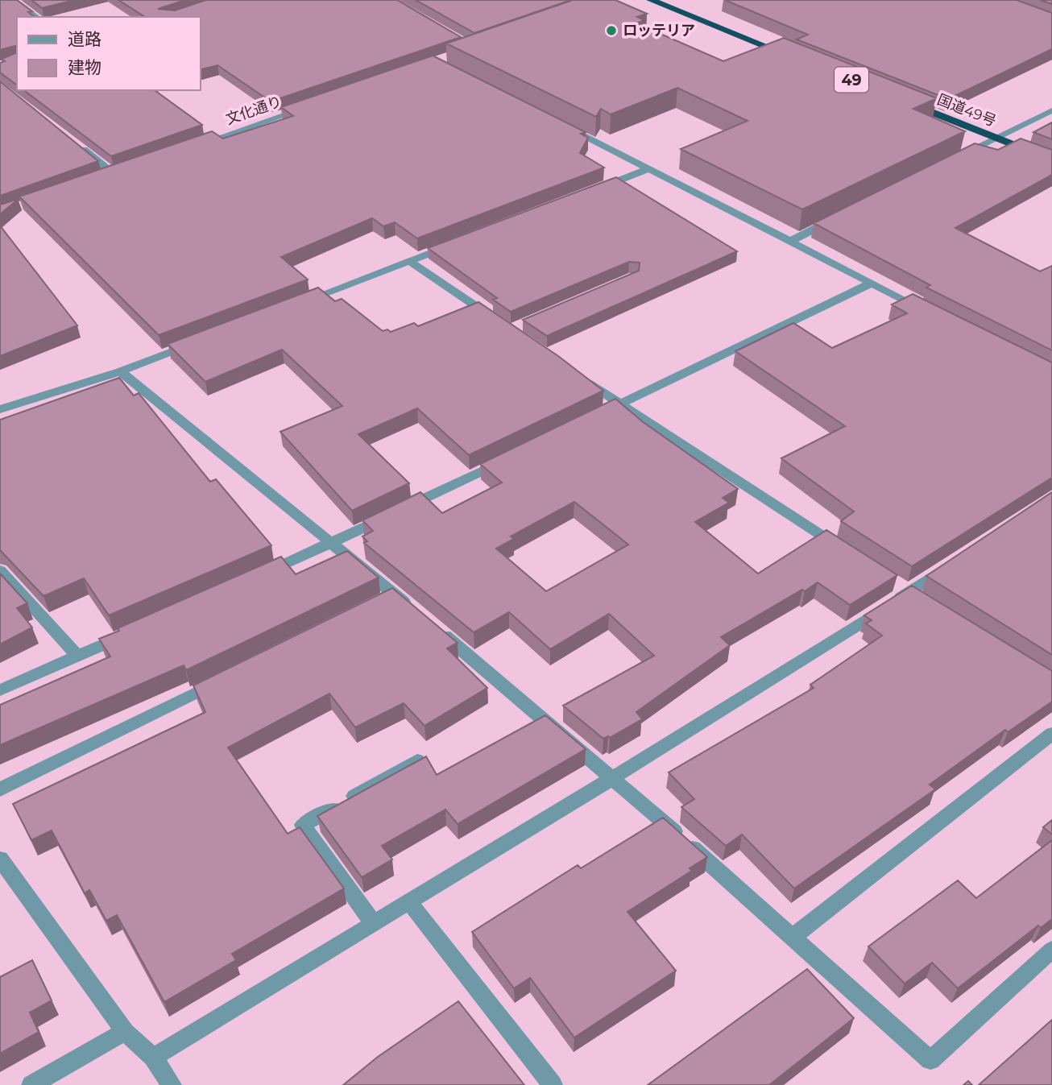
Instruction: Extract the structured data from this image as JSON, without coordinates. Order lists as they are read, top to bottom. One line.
{"streets":{"highway":["国道49号"],"street":["文化通り"]},"places":["ロッテリア"],"legend":["道路","建物"]}
